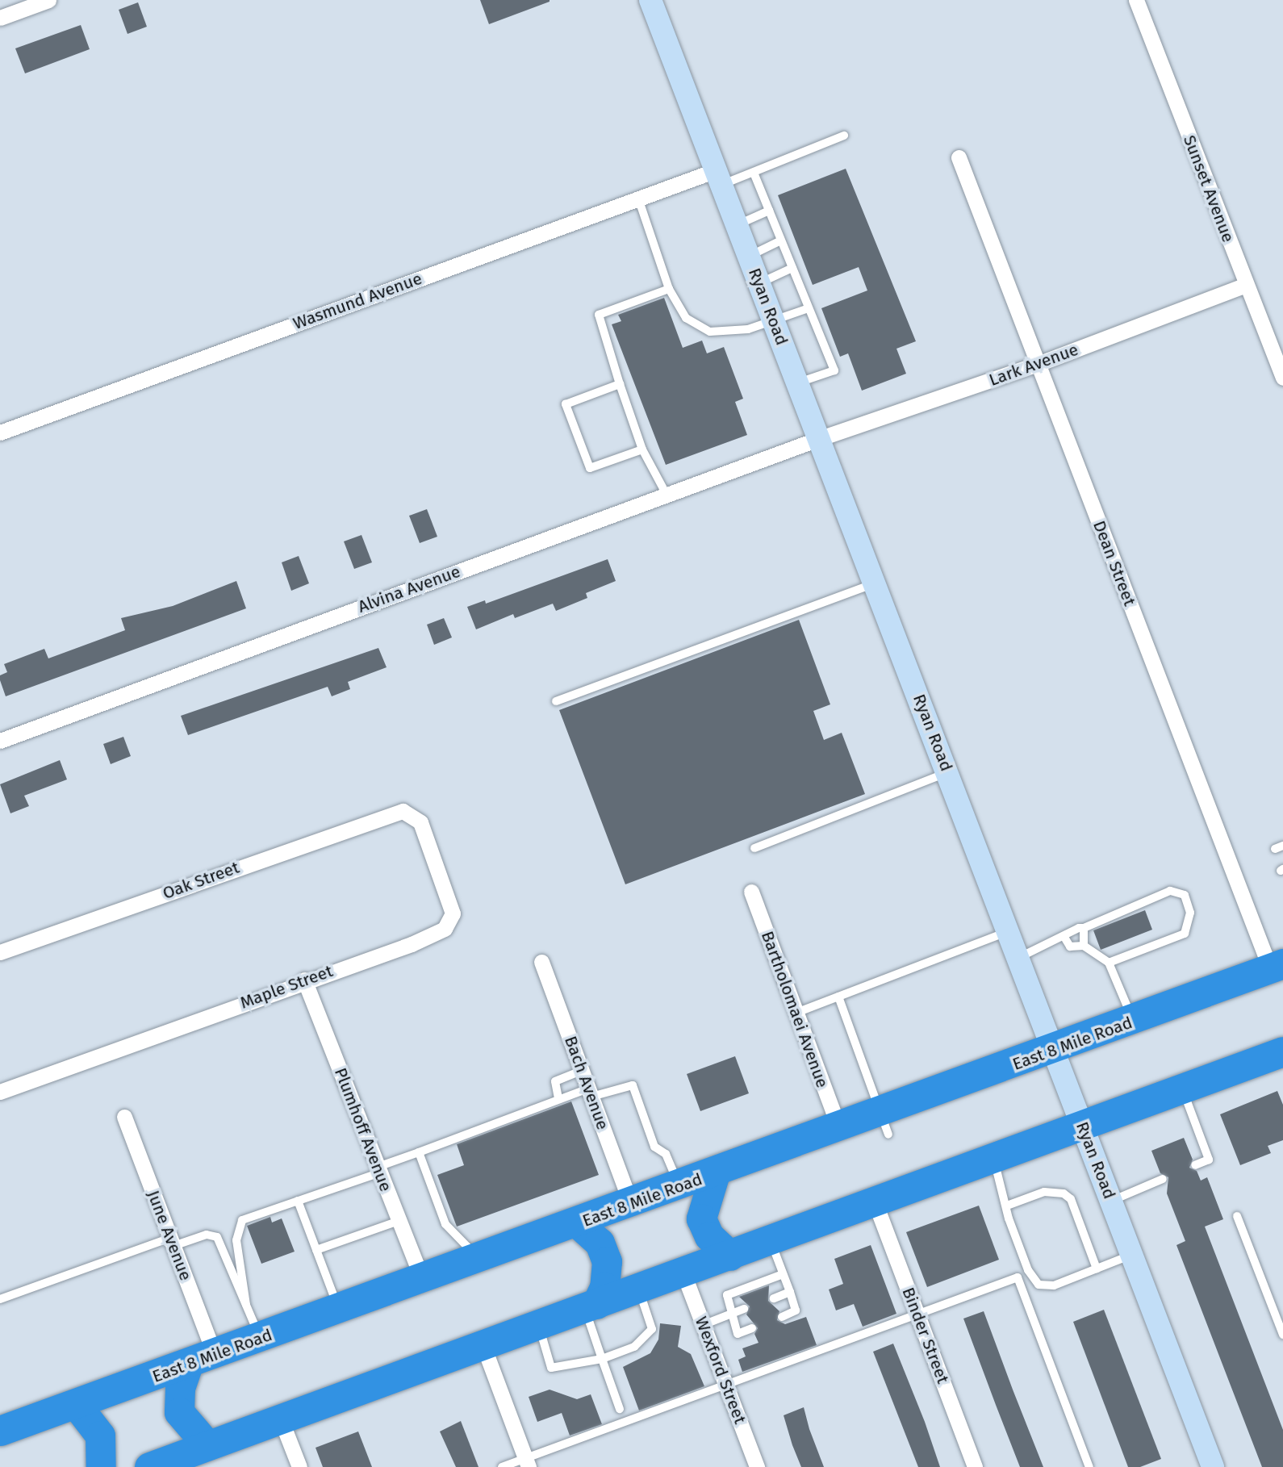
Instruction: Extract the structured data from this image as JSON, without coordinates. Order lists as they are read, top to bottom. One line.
{"streets":{"highway":["East 8 Mile Road"],"main road":["Ryan Road"],"street":["Sunset Avenue","Wasmund Avenue","Lark Avenue","Dean Street","Alvina Avenue","Oak Street","Maple Street","Bartholomaei Avenue","Bach Avenue","Plumhoff Avenue","June Avenue","Binder Street","Wexford Street"]},"crossings":[["Sunset Avenue","Lark Avenue"],["Wasmund Avenue","Ryan Road"],["Ryan Road","Lark Avenue"],["Ryan Road","Alvina Avenue"],["Ryan Road","East 8 Mile Road"],["Lark Avenue","Dean Street"],["Lark Avenue","Alvina Avenue"],["Dean Street","East 8 Mile Road"],["Oak Street","Maple Street"],["Maple Street","Plumhoff Avenue"],["Bartholomaei Avenue","East 8 Mile Road"],["East 8 Mile Road","Bach Avenue"],["East 8 Mile Road","Plumhoff Avenue"],["East 8 Mile Road","June Avenue"]]}
